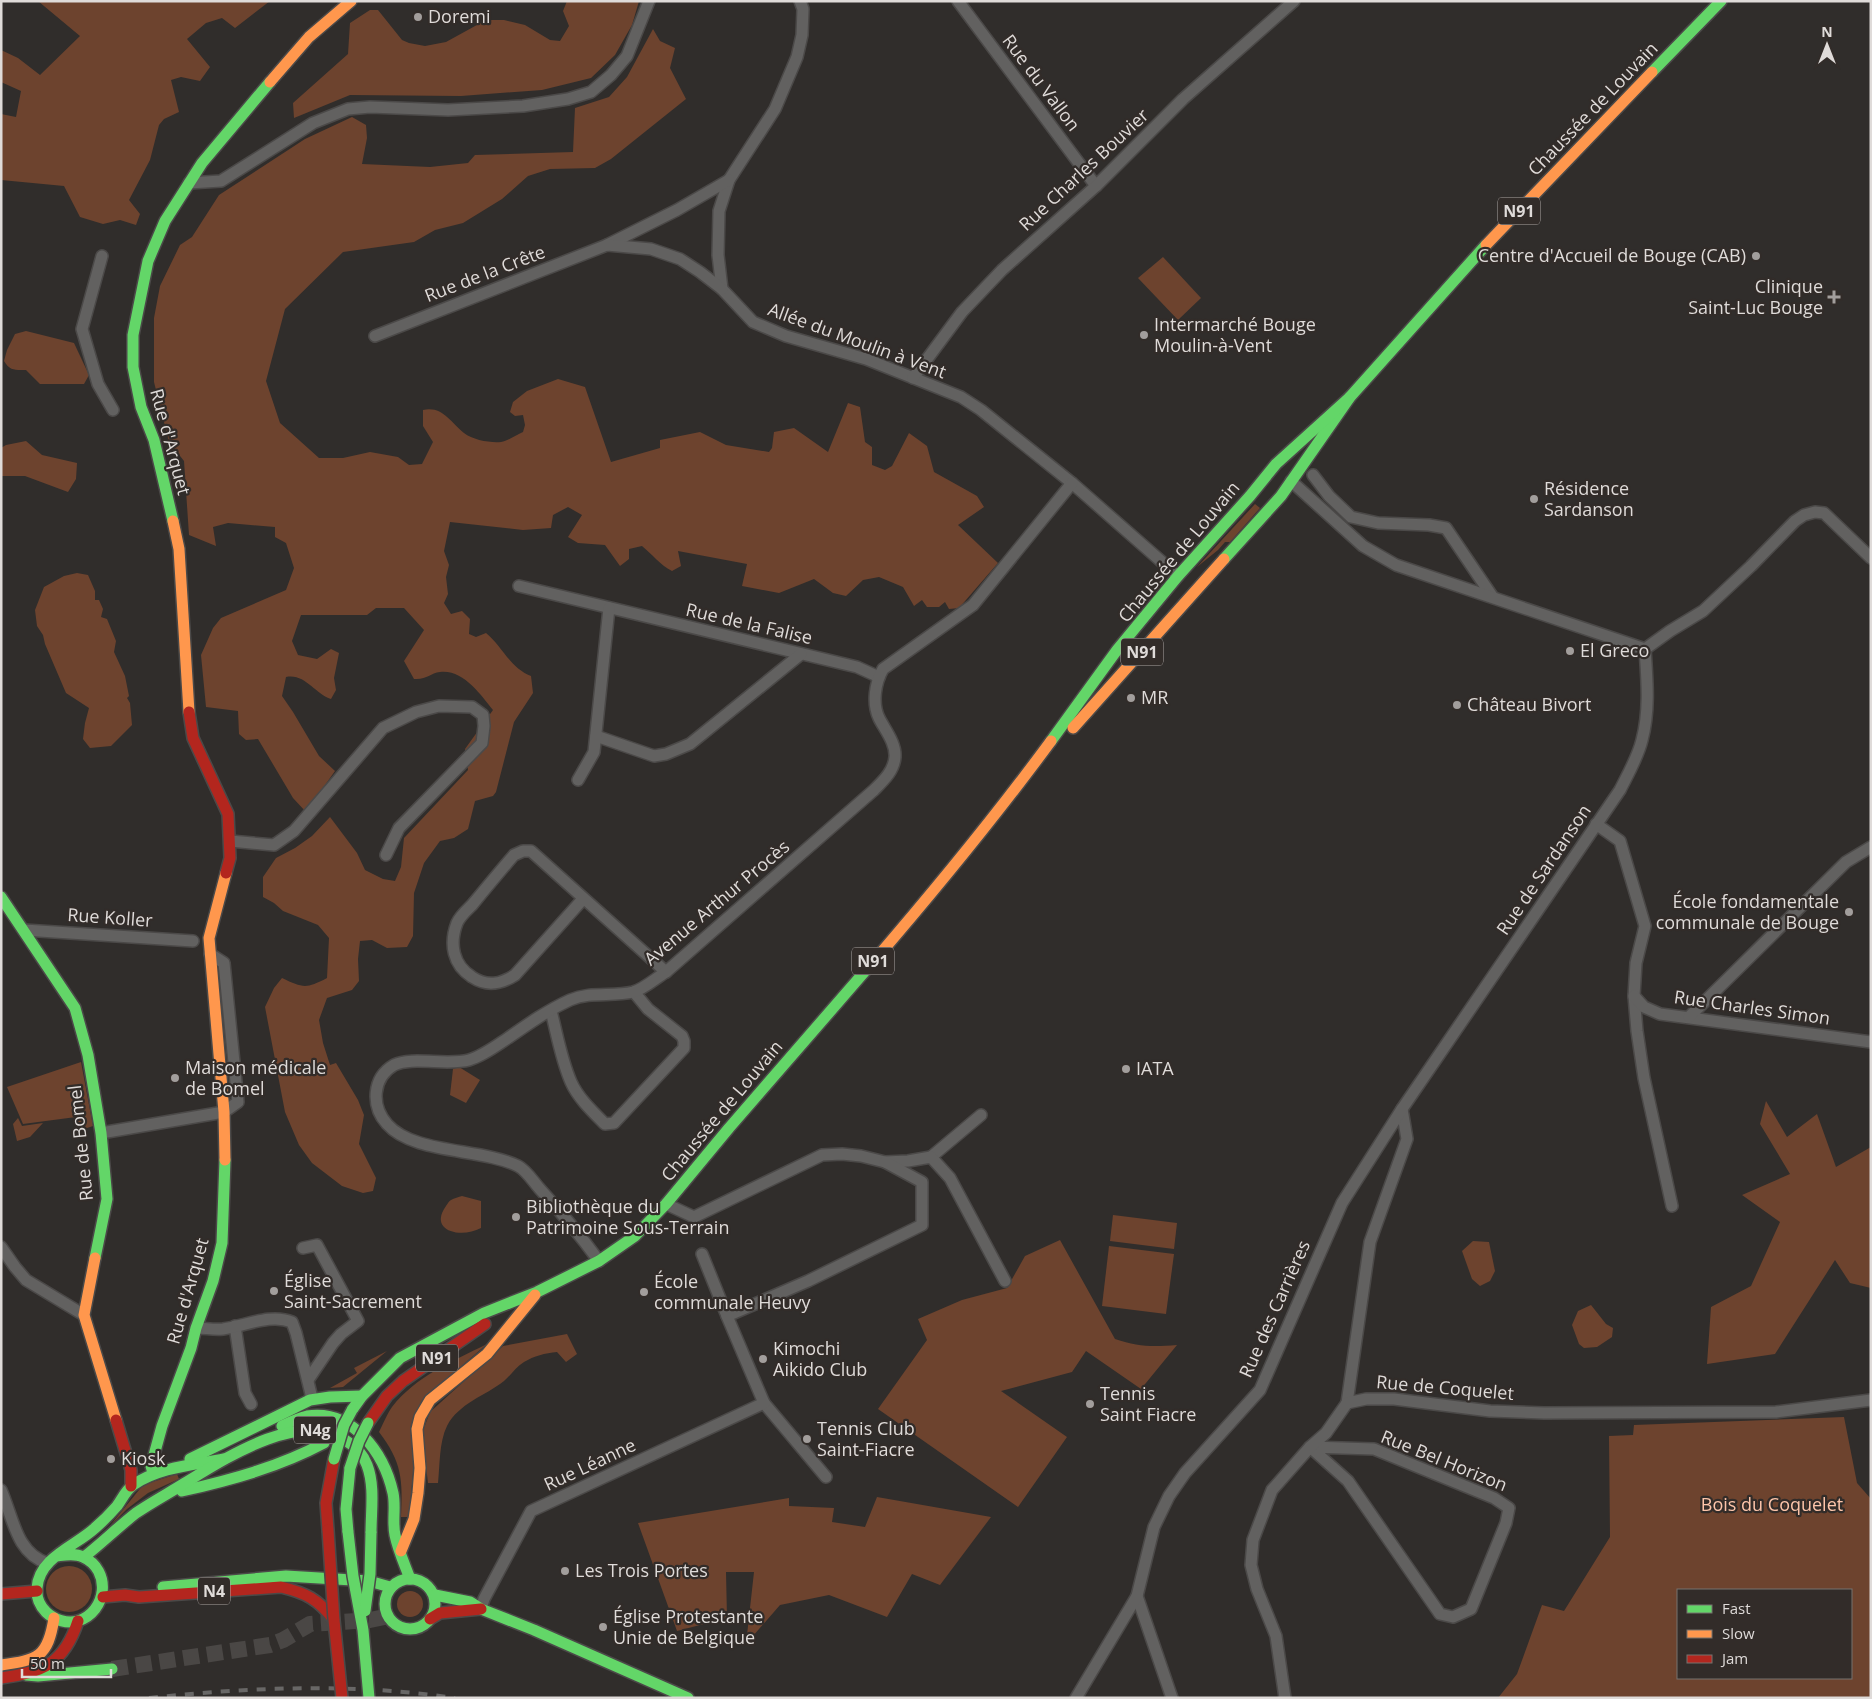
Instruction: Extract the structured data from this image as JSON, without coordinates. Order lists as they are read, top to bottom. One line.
{"streets":{"main road":["Chaussée de Louvain","N91","Rue d'Arquet","Rue de Bomel","N4g","N4"],"street":["Rue du Vallon","Rue Charles Bouvier","Rue de la Crête","Allée du Moulin à Vent","Rue de la Falise","Rue de Sardanson","Avenue Arthur Procès","Rue Koller","Rue Charles Simon","Rue des Carrières","Rue de Coquelet","Rue Bel Horizon","Rue Léanne"]},"crossings":[["Rue du Vallon","Rue Charles Bouvier"],["Chaussée de Louvain","N91"],["Chaussée de Louvain","Allée du Moulin à Vent"],["Chaussée de Louvain","Avenue Arthur Procès"],["Chaussée de Louvain","N4"],["Rue Charles Bouvier","Allée du Moulin à Vent"],["N91","N4g"],["Rue de la Crête","Allée du Moulin à Vent"],["Rue de la Falise","Avenue Arthur Procès"],["Rue de Sardanson","Rue des Carrières"],["Rue Koller","Rue de Bomel"],["N4g","N4"]],"parks":["Bois du Coquelet"],"places":{"other":["Doremi","Centre d'Accueil de Bouge (CAB)","Intermarché Bouge Moulin-à-Vent","Résidence Sardanson","El Greco","MR","Château Bivort","École fondamentale communale de Bouge","IATA","Maison médicale de Bomel","Bibliothèque du Patrimoine Sous-Terrain","Église Saint-Sacrement","École communale Heuvy","Kimochi Aikido Club","Tennis Saint Fiacre","Tennis Club Saint-Fiacre","Kiosk","Les Trois Portes","Église Protestante Unie de Belgique"],"health":["Clinique Saint-Luc Bouge"]},"legend":["Fast","Slow","Jam"],"scale_bar":"50 m","north":"top"}
